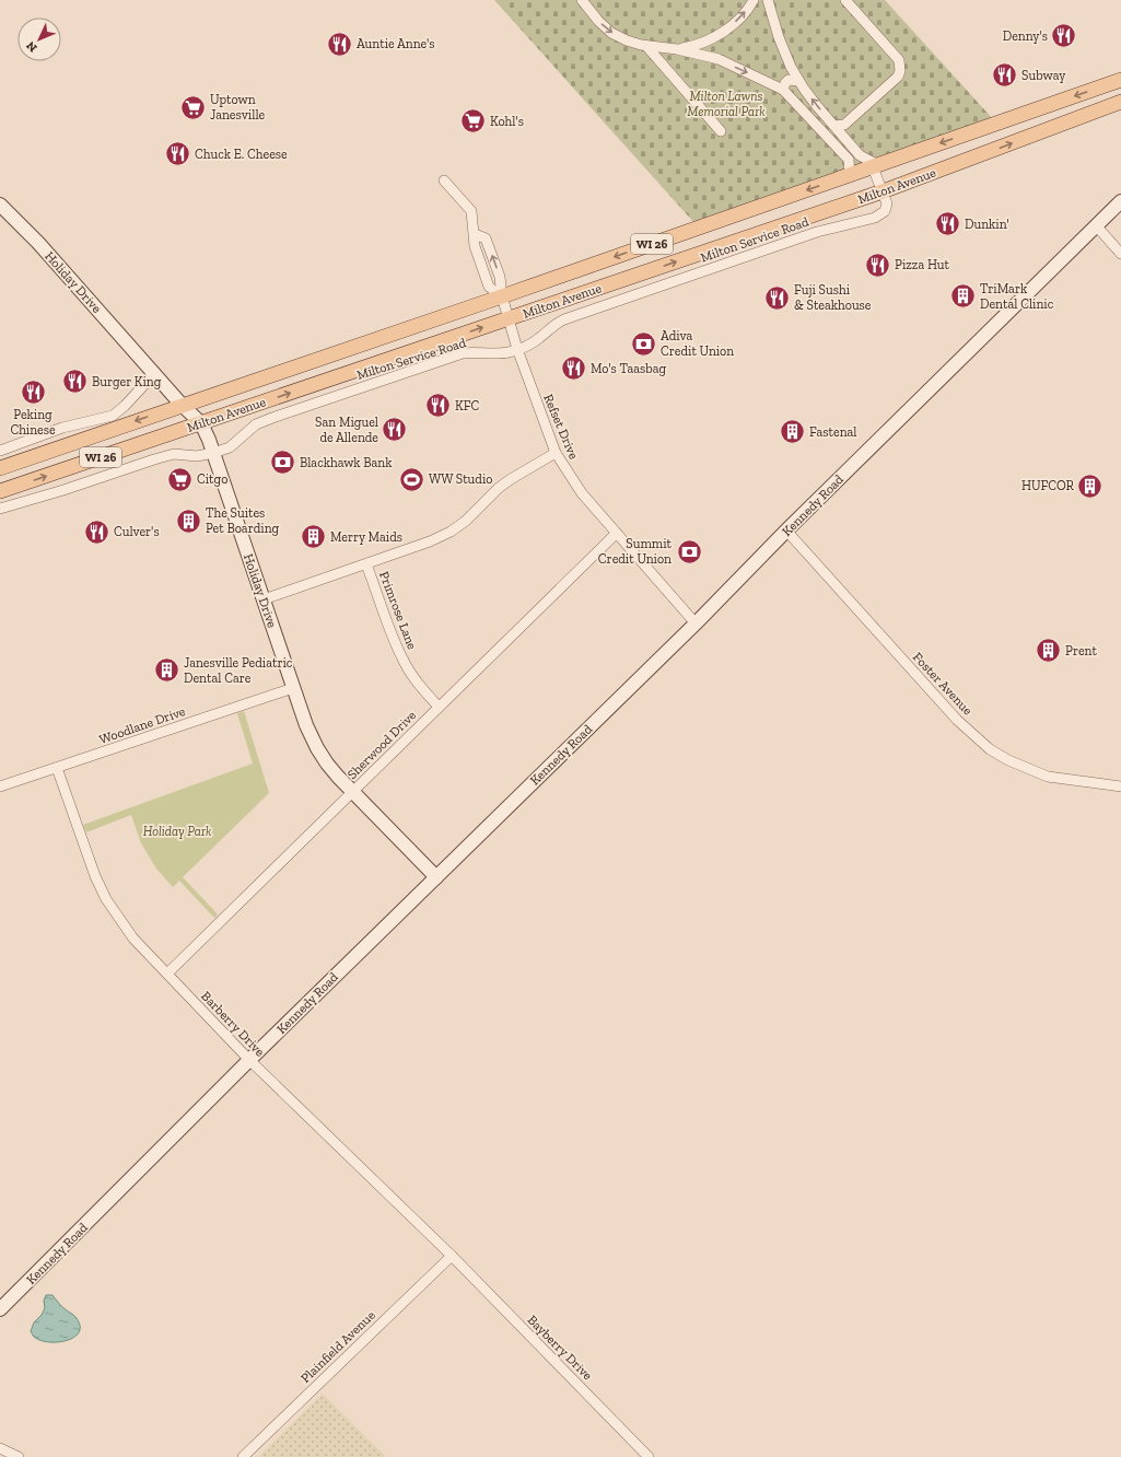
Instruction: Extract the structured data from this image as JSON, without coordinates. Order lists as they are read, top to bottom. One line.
{"streets":{"main road":["Milton Avenue","WI 26"],"street":["Milton Service Road","Holiday Drive","Refset Drive","Kennedy Road","Primrose Lane","Foster Avenue","Woodlane Drive","Sherwood Drive","Barberry Drive","Plainfield Avenue","Bayberry Drive"]},"crossings":[["Milton Avenue","Milton Service Road"],["Milton Avenue","Holiday Drive"],["Milton Avenue","Refset Drive"],["Milton Service Road","Holiday Drive"],["Milton Service Road","Refset Drive"],["Holiday Drive","Kennedy Road"],["Holiday Drive","Woodlane Drive"],["Holiday Drive","Sherwood Drive"],["Refset Drive","Kennedy Road"],["Refset Drive","Sherwood Drive"],["Kennedy Road","Foster Avenue"],["Kennedy Road","Barberry Drive"],["Primrose Lane","Sherwood Drive"],["Woodlane Drive","Barberry Drive"],["Sherwood Drive","Barberry Drive"],["Barberry Drive","Plainfield Avenue"],["Barberry Drive","Bayberry Drive"],["Plainfield Avenue","Bayberry Drive"]],"parks":["Milton Lawns Memorial Park","Holiday Park"],"places":{"restaurant":["Denny's","Auntie Anne's","Subway","Chuck E. Cheese","Dunkin'","Pizza Hut","Fuji Sushi & Steakhouse","Mo's Taasbag","Burger King","Peking Chinese","KFC","San Miguel de Allende","Culver's"],"supermarket":["Uptown Janesville","Kohl's","Citgo"],"building":["TriMark Dental Clinic","Fastenal","HUFCOR","The Suites Pet Boarding","Merry Maids","Prent","Janesville Pediatric Dental Care"],"bank":["Adiva Credit Union","Blackhawk Bank","Summit Credit Union"],"sports":["WW Studio"]},"north":"bottom left"}
